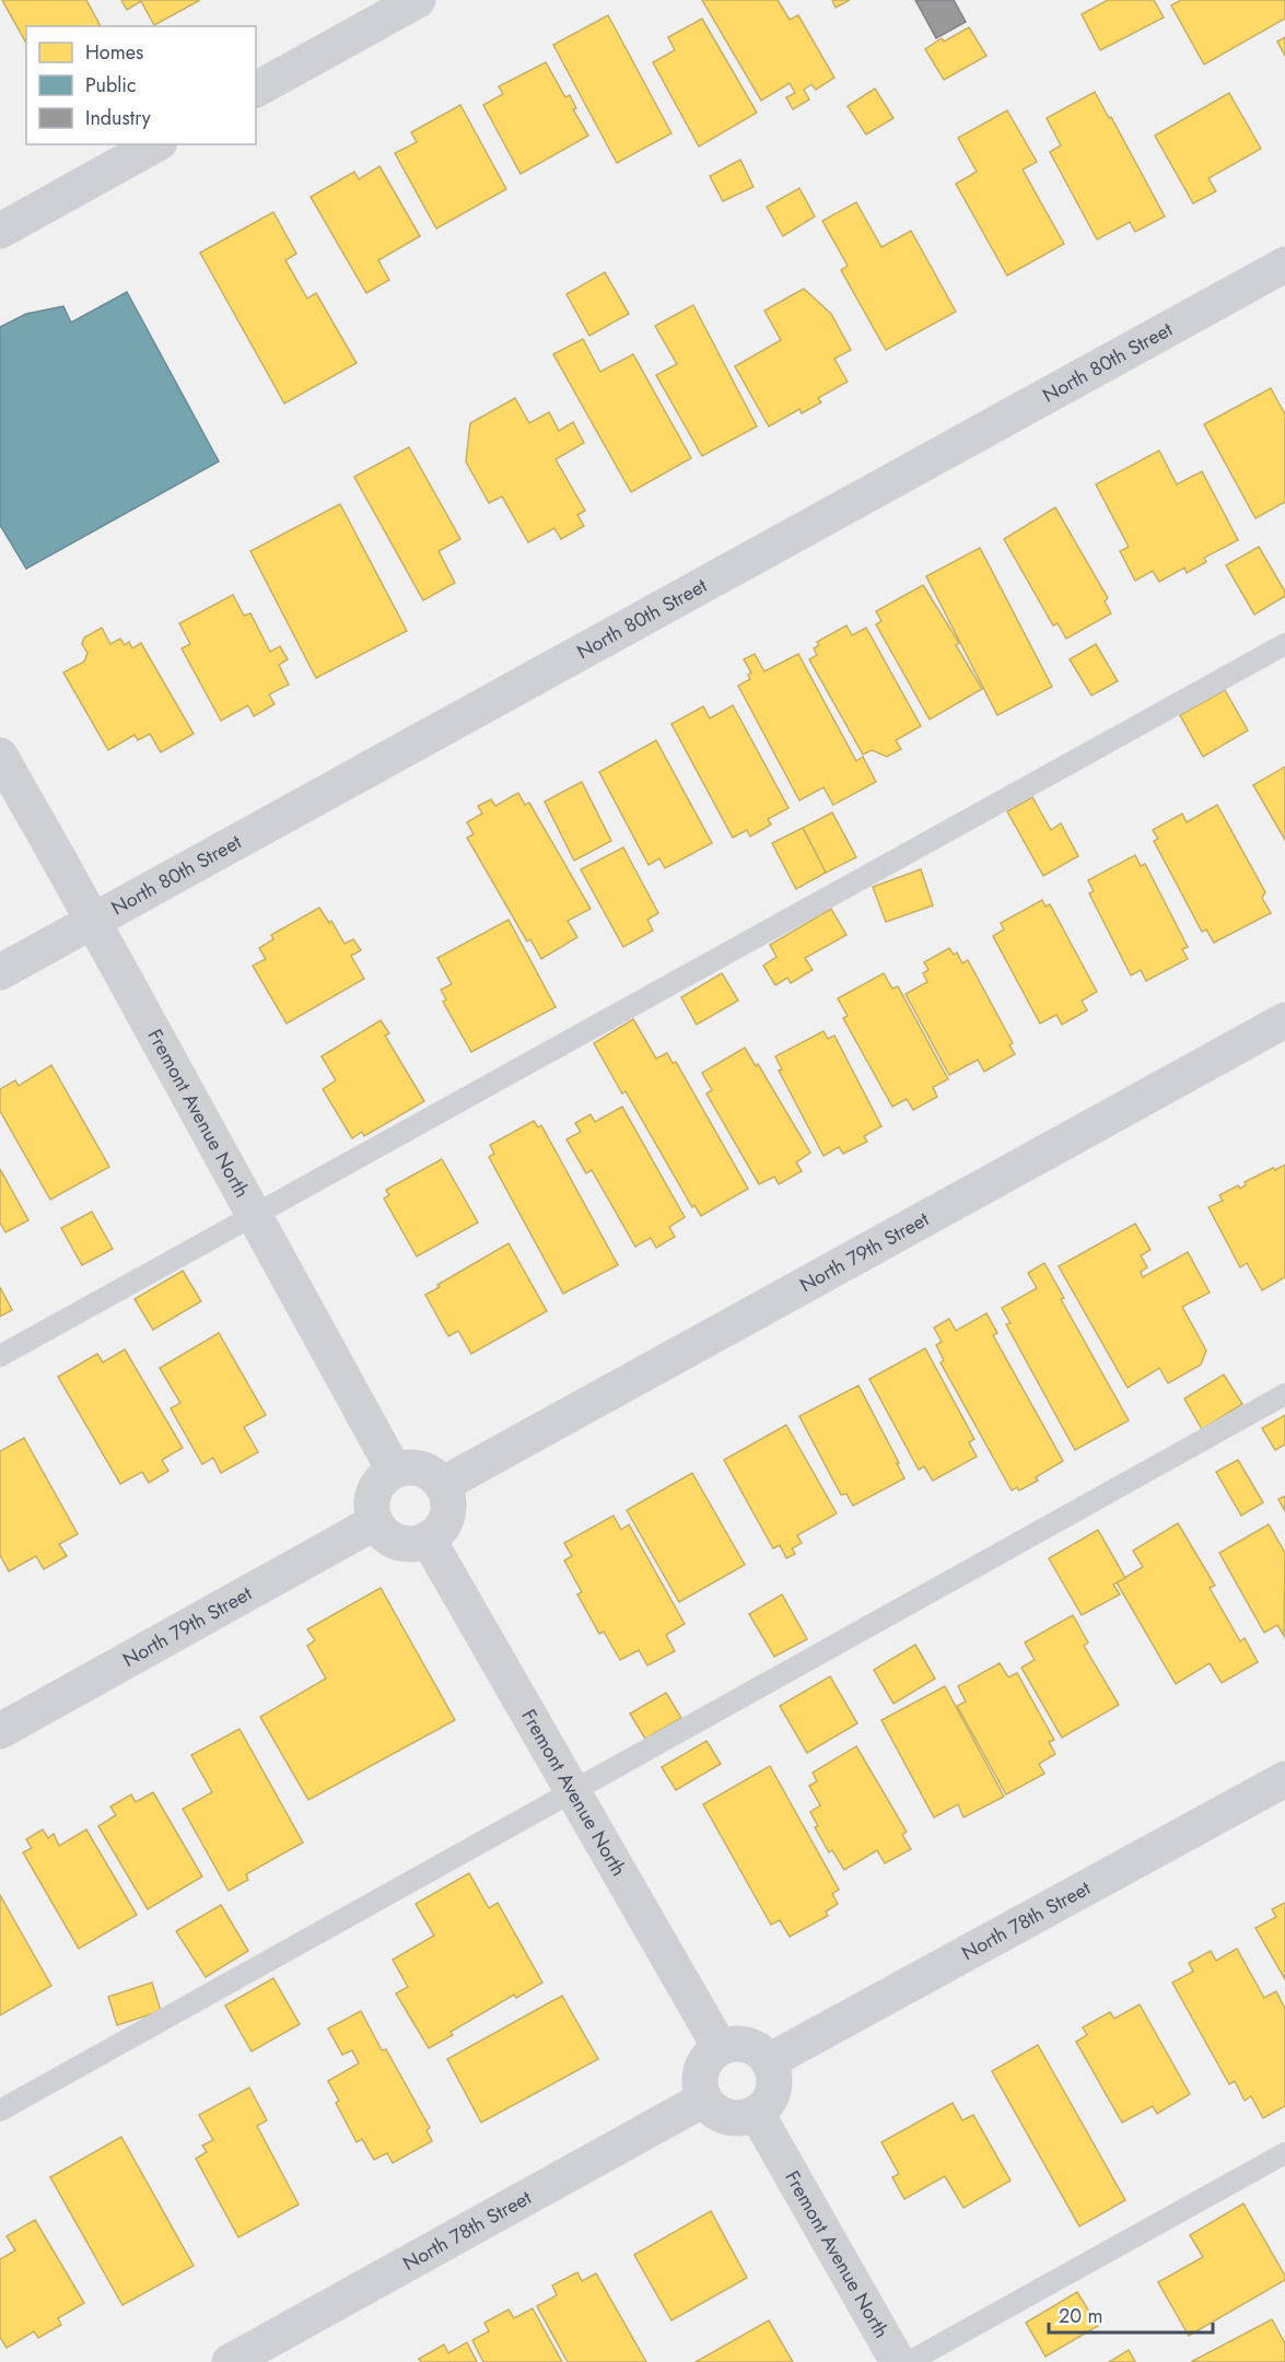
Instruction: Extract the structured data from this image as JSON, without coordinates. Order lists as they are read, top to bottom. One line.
{"streets":{"street":["North 80th Street","Fremont Avenue North","North 79th Street","North 78th Street"]},"crossings":[["North 80th Street","Fremont Avenue North"],["Fremont Avenue North","North 79th Street"],["Fremont Avenue North","North 78th Street"]],"legend":["Homes","Public","Industry"],"scale_bar":"20 m"}
